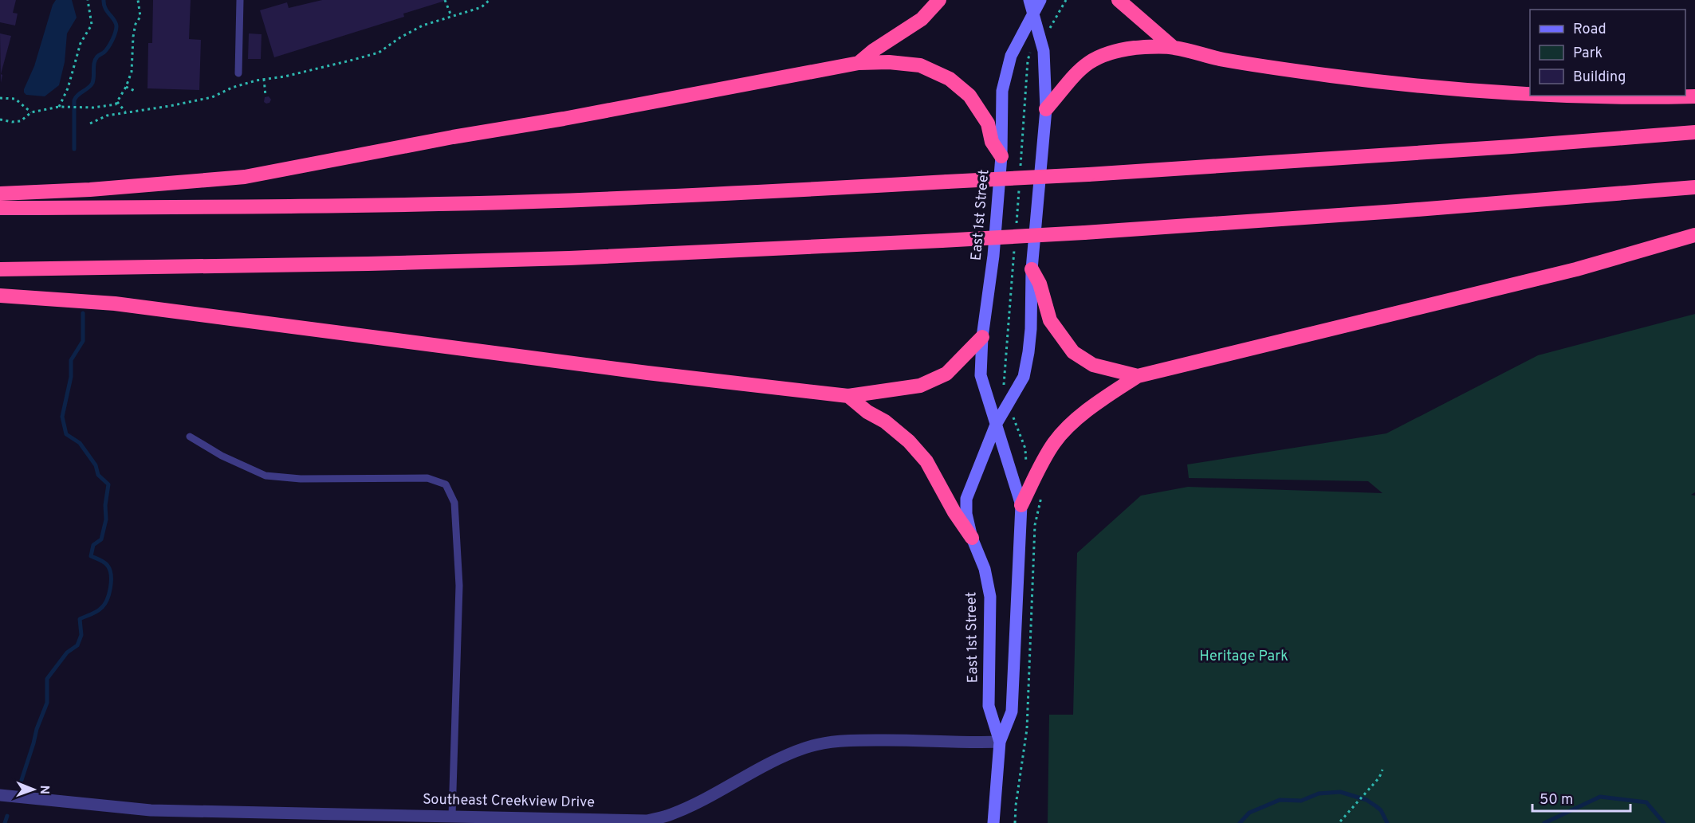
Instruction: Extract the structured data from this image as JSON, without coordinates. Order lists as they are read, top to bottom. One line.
{"streets":{"main road":["East 1st Street"],"street":["Southeast Creekview Drive"]},"crossings":[["East 1st Street","Southeast Creekview Drive"]],"parks":["Heritage Park"],"legend":["Road","Park","Building"],"scale_bar":"50 m","north":"right"}
